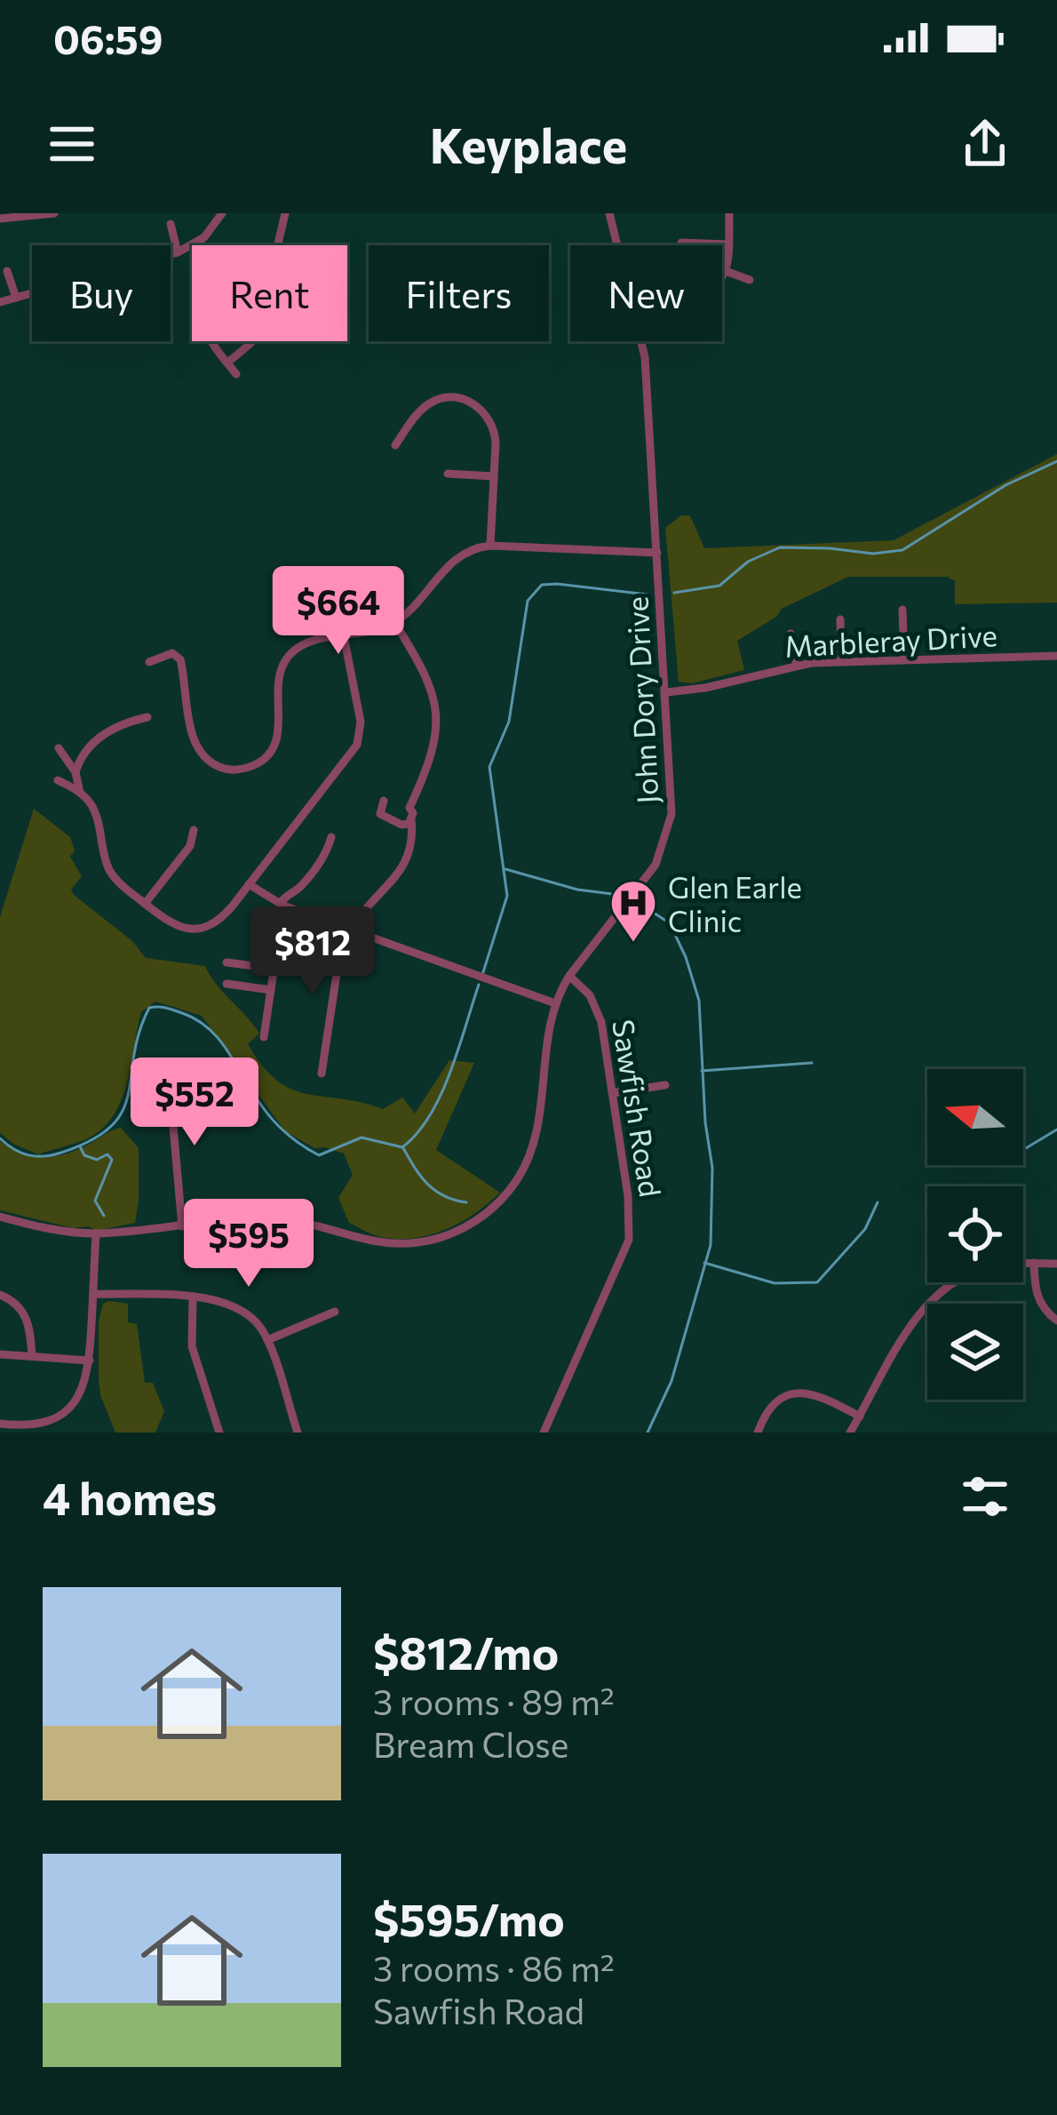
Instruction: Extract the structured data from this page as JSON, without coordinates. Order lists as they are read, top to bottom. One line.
{"streets":{"street":["Marbleray Drive","John Dory Drive","Sawfish Road"]},"crossings":[["Marbleray Drive","John Dory Drive"],["John Dory Drive","Sawfish Road"]],"places":{"hospital":["Glen Earle Clinic"]},"north":"left","page":{"status":"06:59","header":"Keyplace","chip":["Buy","Rent","Filters","New"],"price":["$664","$812","$552","$595"],"heading":"4 homes","list":[{"name":"$812/mo","note":"3 rooms · 89 m² · Bream Close"},{"name":"$595/mo","note":"3 rooms · 86 m² · Sawfish Road"}]}}
